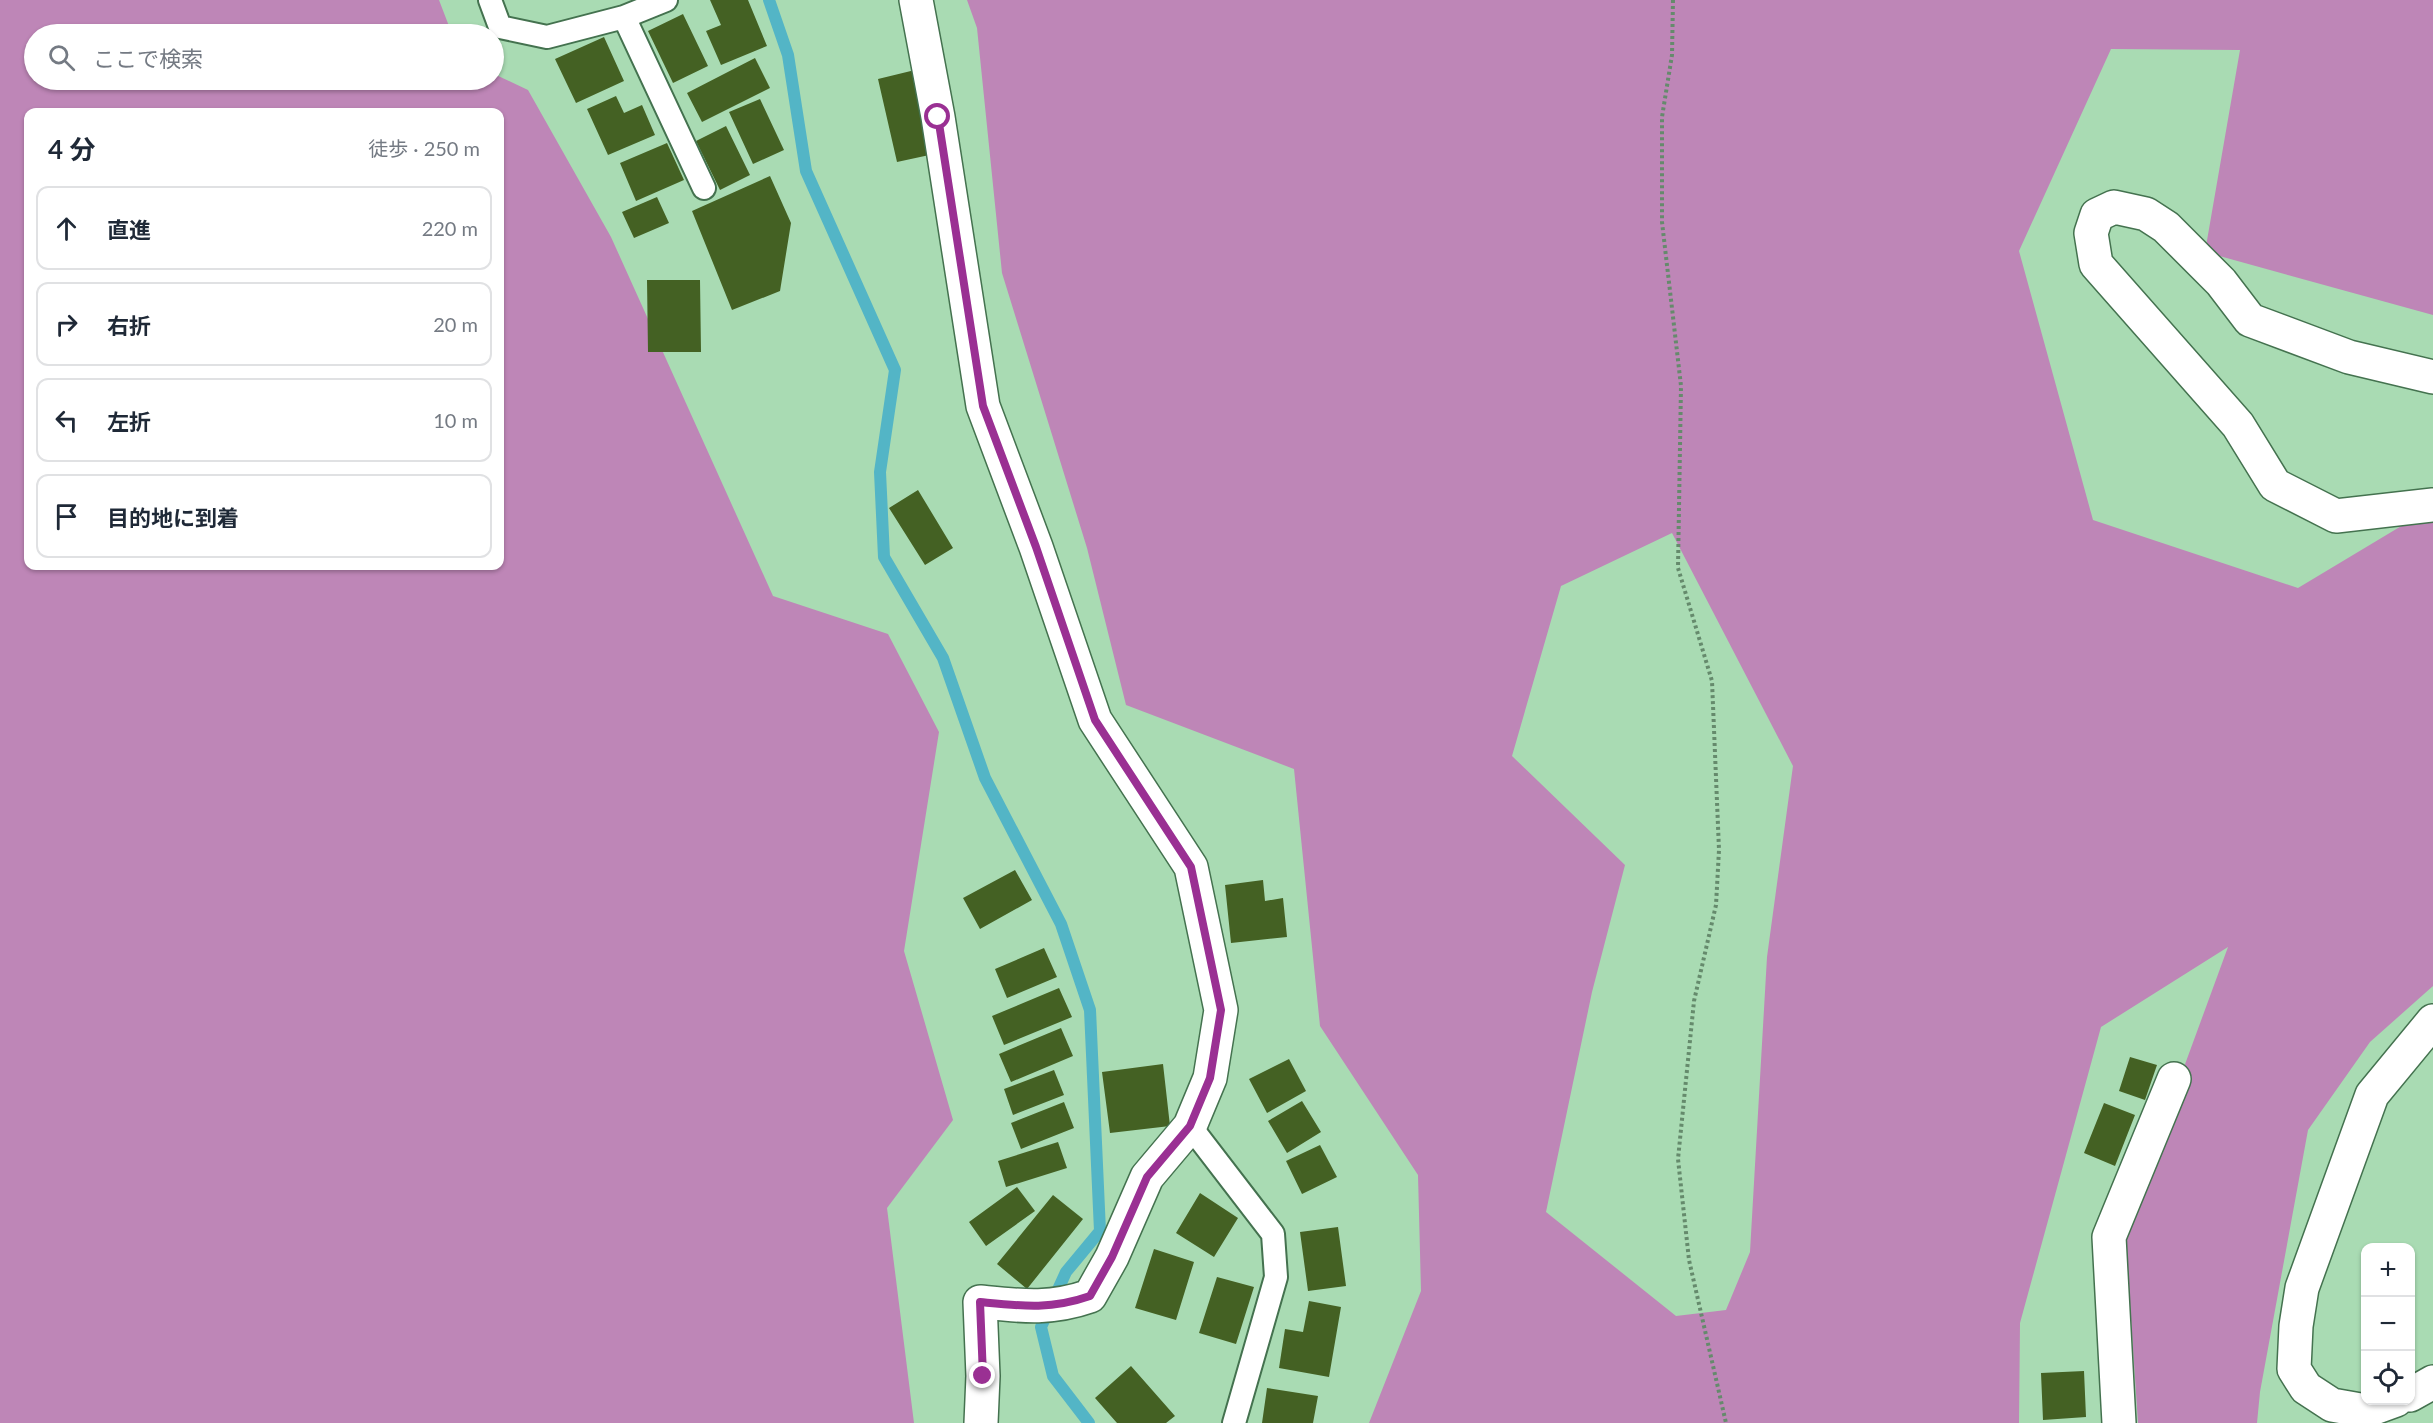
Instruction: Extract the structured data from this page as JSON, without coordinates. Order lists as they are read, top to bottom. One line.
{"page":{"search":"ここで検索","heading":["4 分","徒歩 · 250 m"],"list":[["直進","220 m"],["右折","20 m"],["左折","10 m"],"目的地に到着"],"map_buttons":["+","−"]}}
